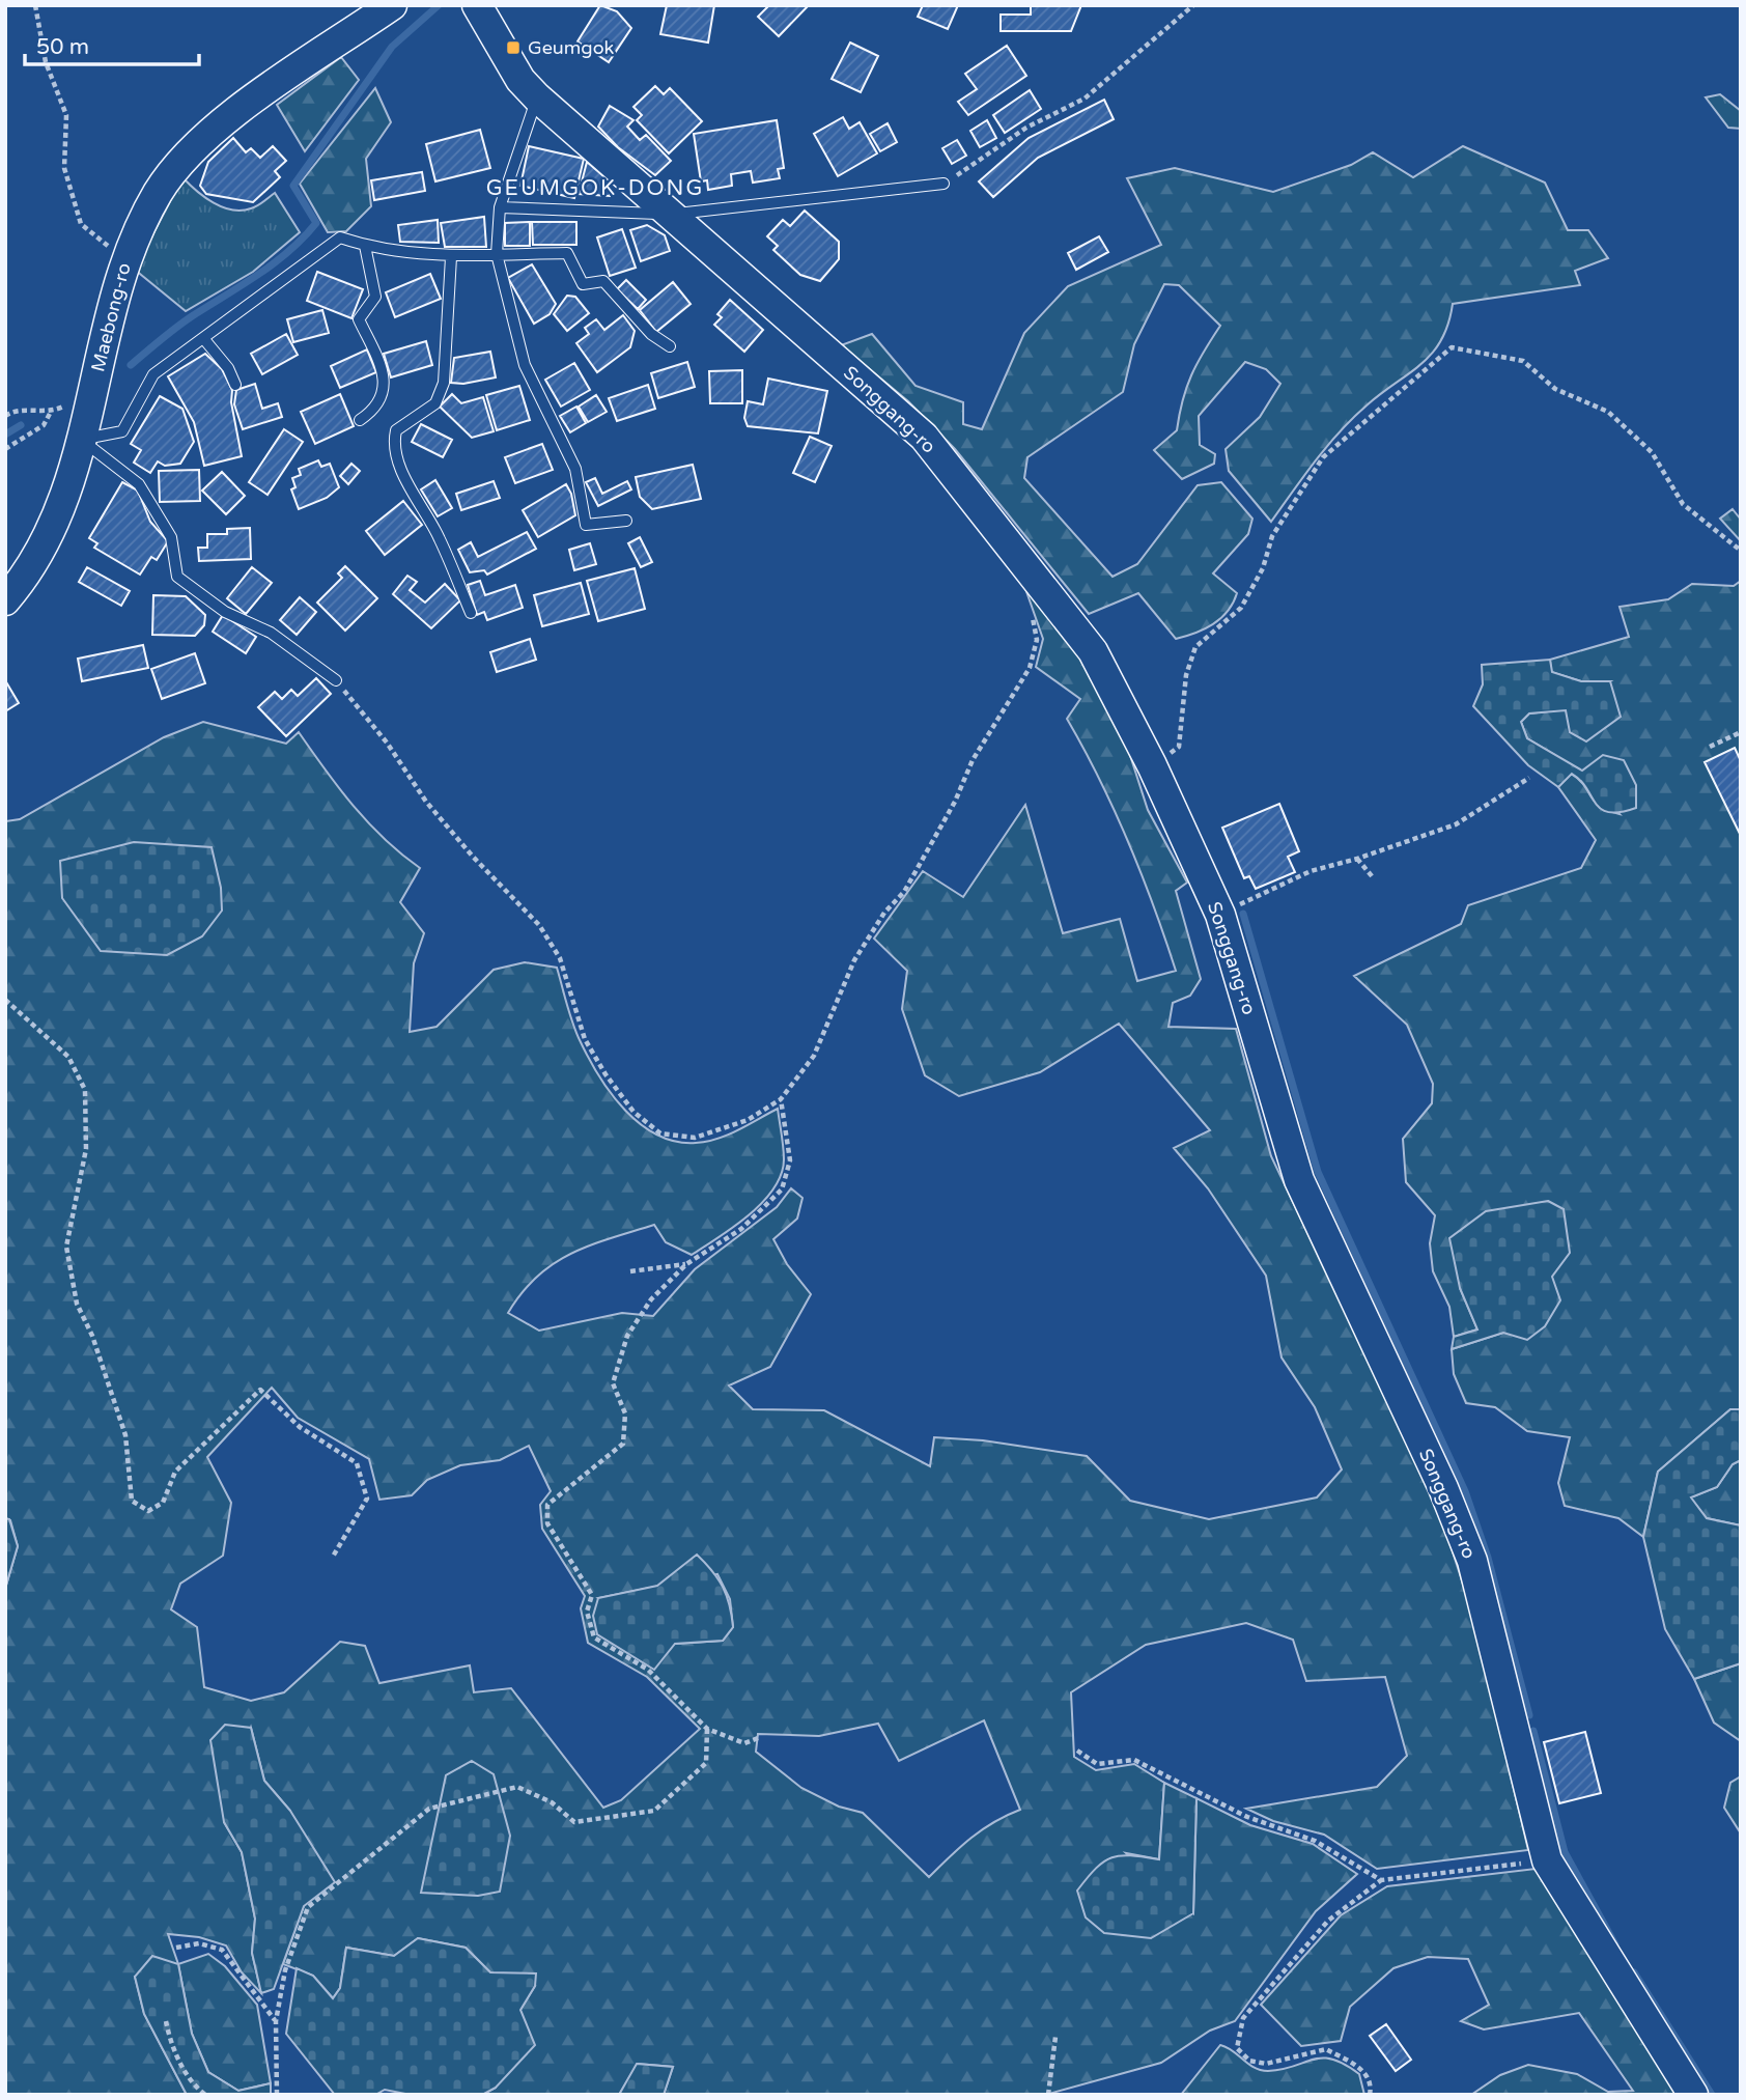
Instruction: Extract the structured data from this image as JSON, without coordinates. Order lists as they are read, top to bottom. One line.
{"streets":{"main road":["Maebong-ro","Songgang-ro"]},"districts":["GEUMGOK-DONG"],"places":{"transit":["Geumgok"]},"scale_bar":"50 m"}
